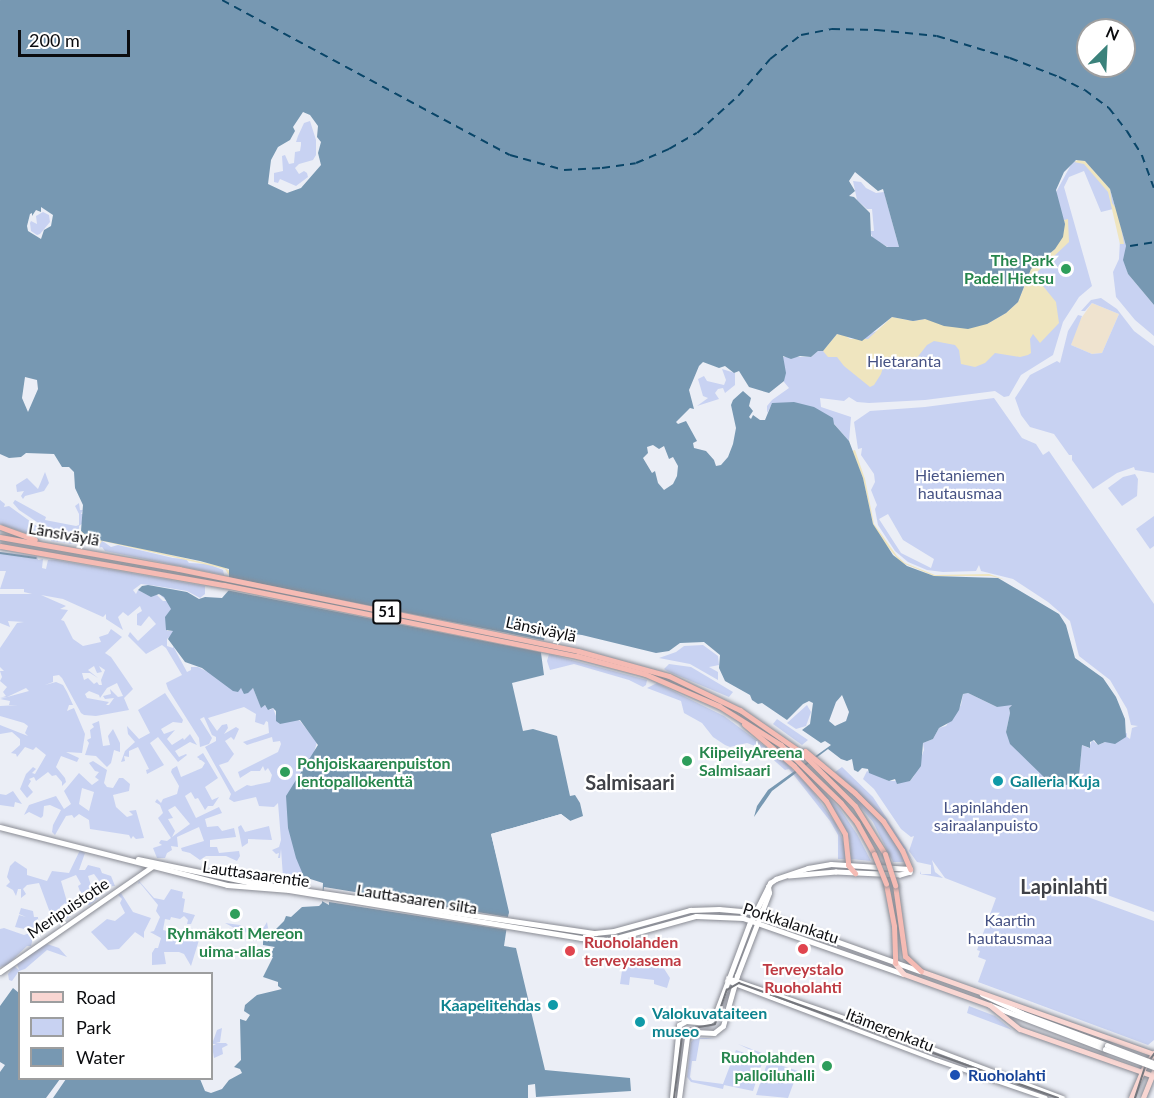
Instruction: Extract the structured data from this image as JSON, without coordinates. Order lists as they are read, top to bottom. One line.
{"streets":{"highway":["Länsiväylä","51"],"main road":["Lauttasaarentie","Lauttasaaren silta","Meripuistotie","Porkkalankatu"],"street":["Itämerenkatu"]},"crossings":[["Länsiväylä","Porkkalankatu"],["Lauttasaarentie","Lauttasaaren silta"],["Lauttasaarentie","Meripuistotie"],["Lauttasaaren silta","Porkkalankatu"]],"districts":["Salmisaari","Lapinlahti"],"parks":["Hietaranta","Hietaniemen hautausmaa","Lapinlahden sairaalanpuisto","Kaartin hautausmaa"],"places":["The Park Padel Hietsu","KiipeilyAreena Salmisaari","Pohjoiskaarenpuiston lentopallokenttä","Galleria Kuja","Ryhmäkoti Mereon uima-allas","Terveystalo Ruoholahti","Ruoholahden terveysasema","Kaapelitehdas","Valokuvataiteen museo","Ruoholahden palloiluhalli","Ruoholahti"],"legend":["Road","Park","Water"],"scale_bar":"200 m","north":"top right"}
